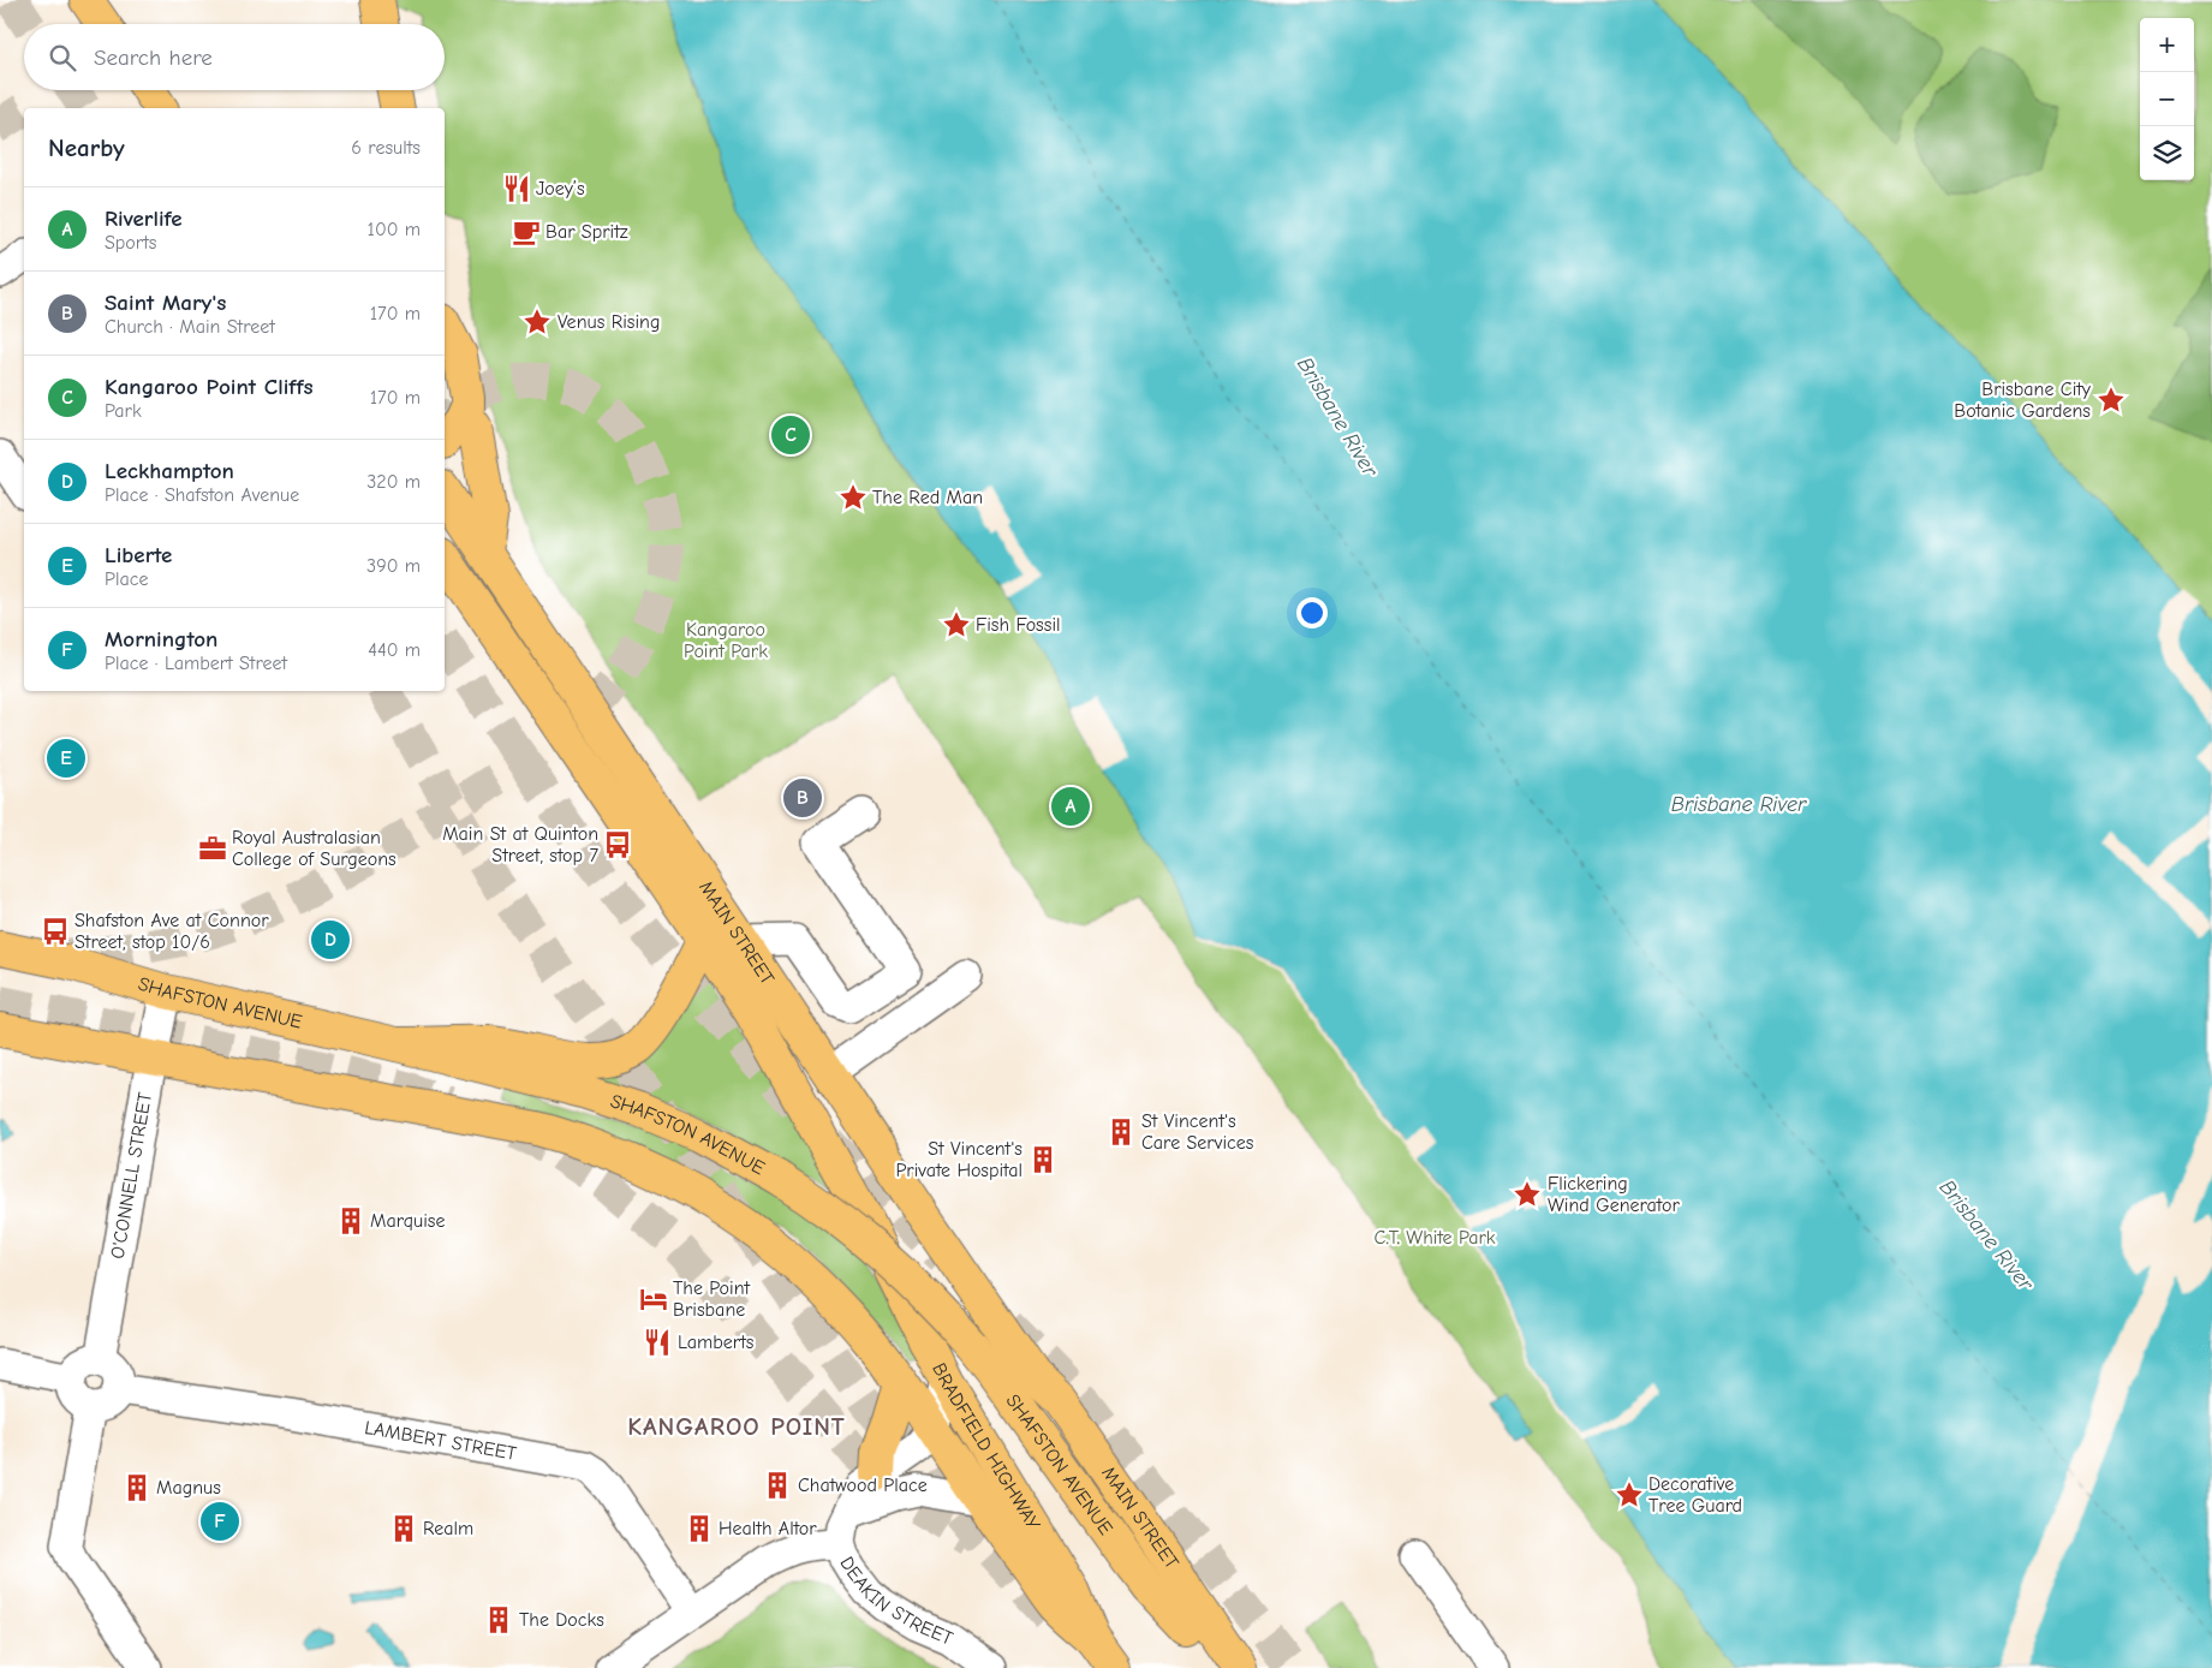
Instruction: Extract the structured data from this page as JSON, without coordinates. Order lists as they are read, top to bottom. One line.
{"streets":{"main road":["MAIN STREET","SHAFSTON AVENUE","BRADFIELD HIGHWAY"],"street":["O'CONNELL STREET","LAMBERT STREET","DEAKIN STREET"]},"crossings":[["MAIN STREET","SHAFSTON AVENUE"],["MAIN STREET","BRADFIELD HIGHWAY"],["SHAFSTON AVENUE","O'CONNELL STREET"],["O'CONNELL STREET","LAMBERT STREET"],["BRADFIELD HIGHWAY","DEAKIN STREET"]],"districts":["KANGAROO POINT"],"water":["Brisbane River"],"parks":["Kangaroo Point Park","C.T. White Park"],"places":{"restaurant":["Joey’s","Lamberts"],"cafe":["Bar Spritz"],"place":["Venus Rising","Brisbane City Botanic Gardens","The Red Man","Fish Fossil","Flickering Wind Generator","Decorative Tree Guard"],"bus stop":["Main St at Quinton Street, stop 7","Shafston Ave at Connor Street, stop 10/6"],"office":["Royal Australasian College of Surgeons"],"building":["St Vincent's Care Services","St Vincent's Private Hospital","Marquise","Chatwood Place","Magnus","Realm","Health Altor","The Docks"],"hotel":["The Point Brisbane"]},"page":{"map_buttons":["+","−"],"search":"Search here","heading":["Nearby","6 results"],"list":[{"mark":"A","name":"Riverlife","note":"Sports","value":"100 m"},{"mark":"B","name":"Saint Mary's","note":"Church · Main Street","value":"170 m"},{"mark":"C","name":"Kangaroo Point Cliffs","note":"Park","value":"170 m"},{"mark":"D","name":"Leckhampton","note":"Place · Shafston Avenue","value":"320 m"},{"mark":"E","name":"Liberte","note":"Place","value":"390 m"},{"mark":"F","name":"Mornington","note":"Place · Lambert Street","value":"440 m"}],"pins":["C","E","B","A","D","F"]}}
